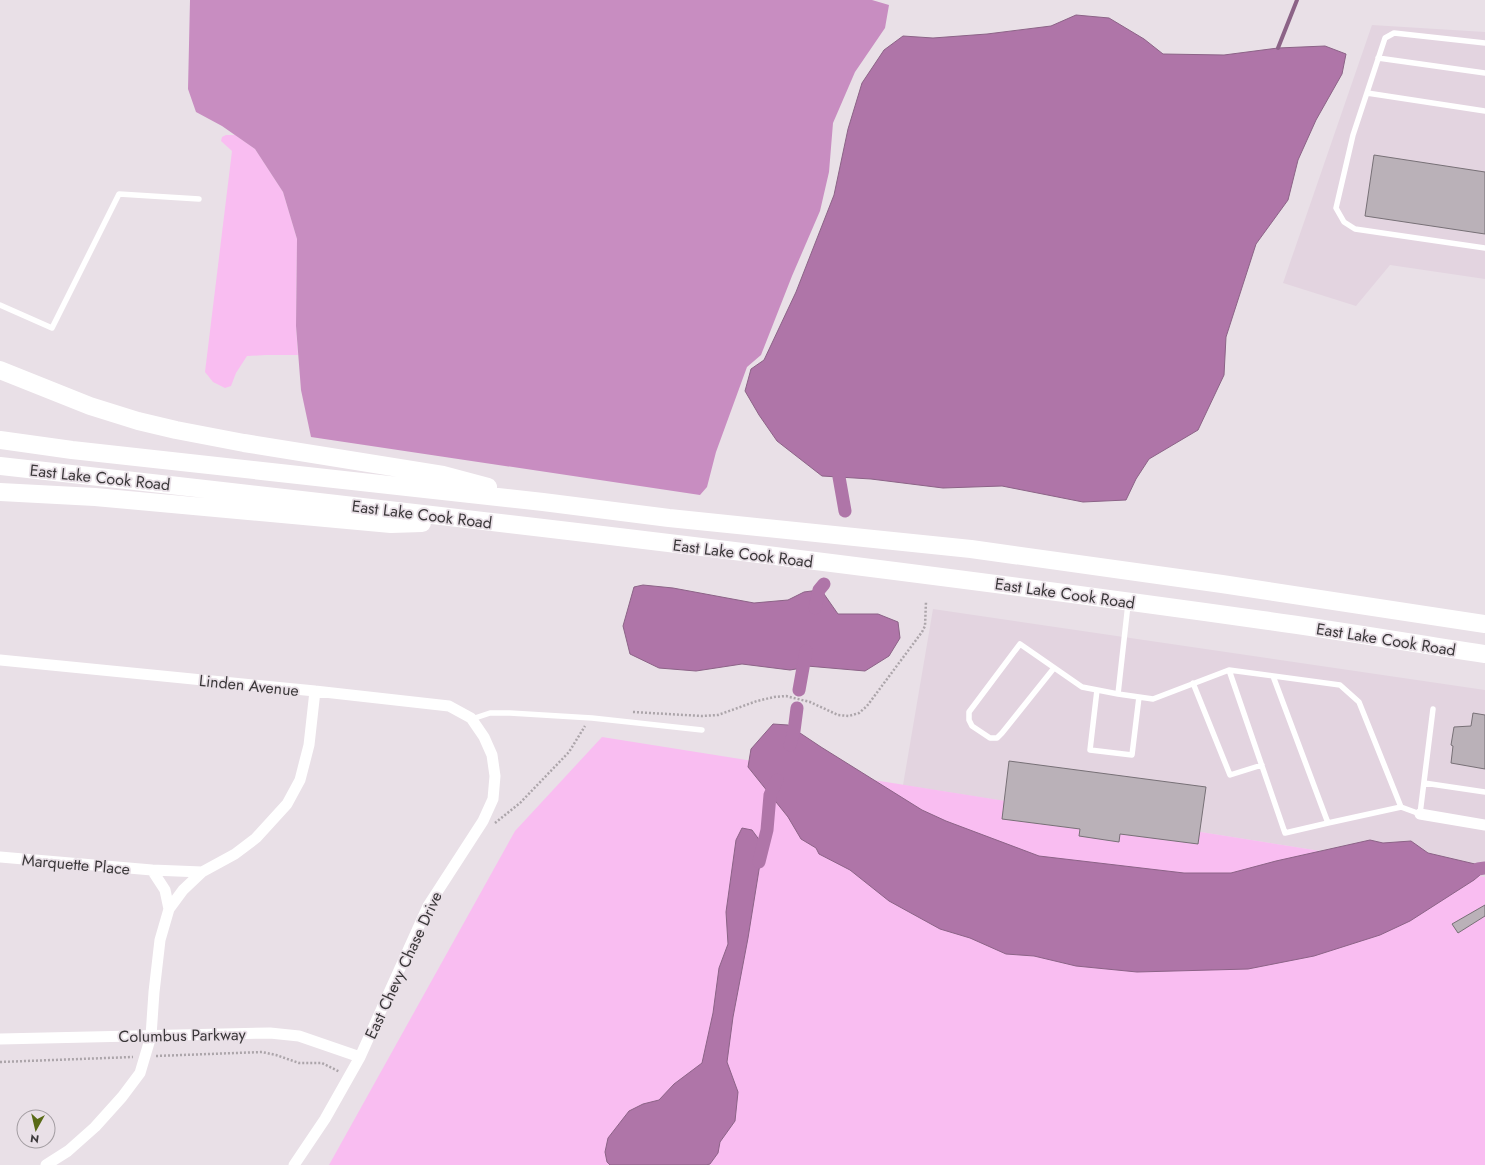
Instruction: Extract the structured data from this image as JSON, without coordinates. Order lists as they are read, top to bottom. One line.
{"streets":{"main road":["East Lake Cook Road"],"street":["Linden Avenue","Marquette Place","East Chevy Chase Drive","Columbus Parkway"]},"crossings":[["Linden Avenue","East Chevy Chase Drive"],["East Chevy Chase Drive","Columbus Parkway"]],"north":"bottom"}
